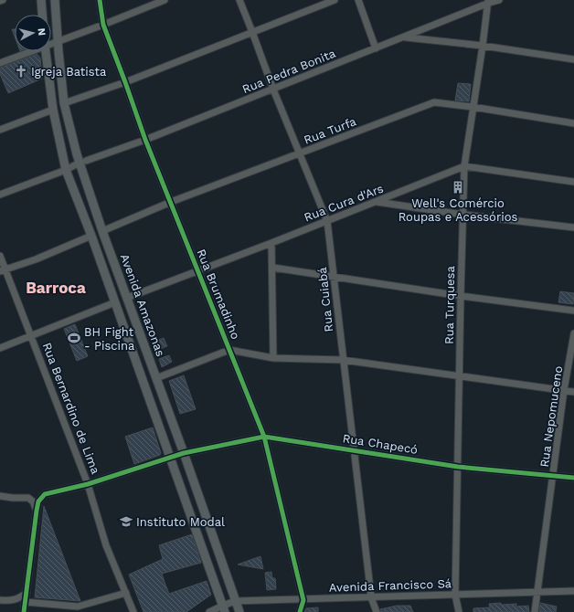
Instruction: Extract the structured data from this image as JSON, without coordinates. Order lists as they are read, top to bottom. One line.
{"streets":{"main road":["Avenida Amazonas"],"street":["Rua Pedra Bonita","Rua Turfa","Rua Cura d'Ars","Rua Brumadinho","Rua Cuiabá","Rua Turquesa","Rua Bernardino de Lima","Rua Nepomuceno","Rua Chapecó","Avenida Francisco Sá"]},"crossings":[["Rua Pedra Bonita","Rua Brumadinho"],["Rua Pedra Bonita","Rua Cuiabá"],["Rua Pedra Bonita","Avenida Amazonas"],["Rua Pedra Bonita","Rua Turquesa"],["Rua Turfa","Rua Brumadinho"],["Rua Turfa","Rua Cuiabá"],["Rua Turfa","Avenida Amazonas"],["Rua Turfa","Rua Turquesa"],["Rua Cura d'Ars","Rua Brumadinho"],["Rua Cura d'Ars","Rua Cuiabá"],["Rua Cura d'Ars","Avenida Amazonas"],["Rua Cura d'Ars","Rua Turquesa"],["Rua Brumadinho","Rua Chapecó"],["Rua Brumadinho","Avenida Francisco Sá"],["Rua Cuiabá","Rua Chapecó"],["Rua Cuiabá","Avenida Francisco Sá"],["Avenida Amazonas","Rua Chapecó"],["Avenida Amazonas","Avenida Francisco Sá"],["Rua Turquesa","Rua Chapecó"],["Rua Turquesa","Avenida Francisco Sá"],["Rua Bernardino de Lima","Rua Chapecó"],["Rua Nepomuceno","Rua Chapecó"],["Rua Nepomuceno","Avenida Francisco Sá"]],"districts":["Barroca"],"places":{"church":["Igreja Batista"],"building":["Well's Comércio Roupas e Acessórios"],"sports":["BH Fight - Piscina"],"school or university":["Instituto Modal"]},"north":"right"}
